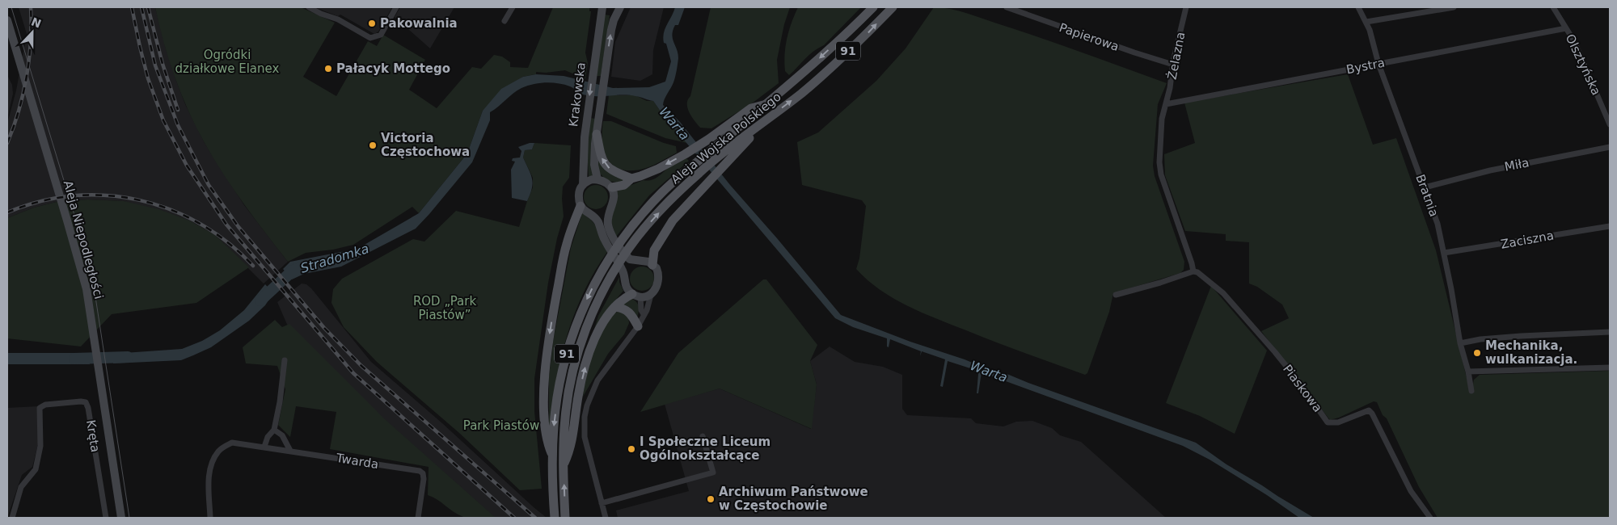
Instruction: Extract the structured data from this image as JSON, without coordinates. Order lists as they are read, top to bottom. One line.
{"streets":{"main road":["91","Krakowska","Aleja Wojska Polskiego","Aleja Niepodległości"],"street":["Papierowa","Żelazna","Olsztyńska","Bystra","Miła","Bratnia","Zaciszna","Piaskowa","Kręta","Twarda"]},"crossings":[["Papierowa","Żelazna"],["Żelazna","Bystra"],["Olsztyńska","Bystra"],["Bystra","Bratnia"],["Miła","Bratnia"],["Bratnia","Zaciszna"]],"water":["Warta","Stradomka"],"parks":["Ogródki działkowe Elanex","ROD „Park Piastów”","Park Piastów"],"places":["Pakowalnia","Pałacyk Mottego","Victoria Częstochowa","Mechanika, wulkanizacja.","I Społeczne Liceum Ogólnokształcące","Archiwum Państwowe w Częstochowie"],"north":"top"}
